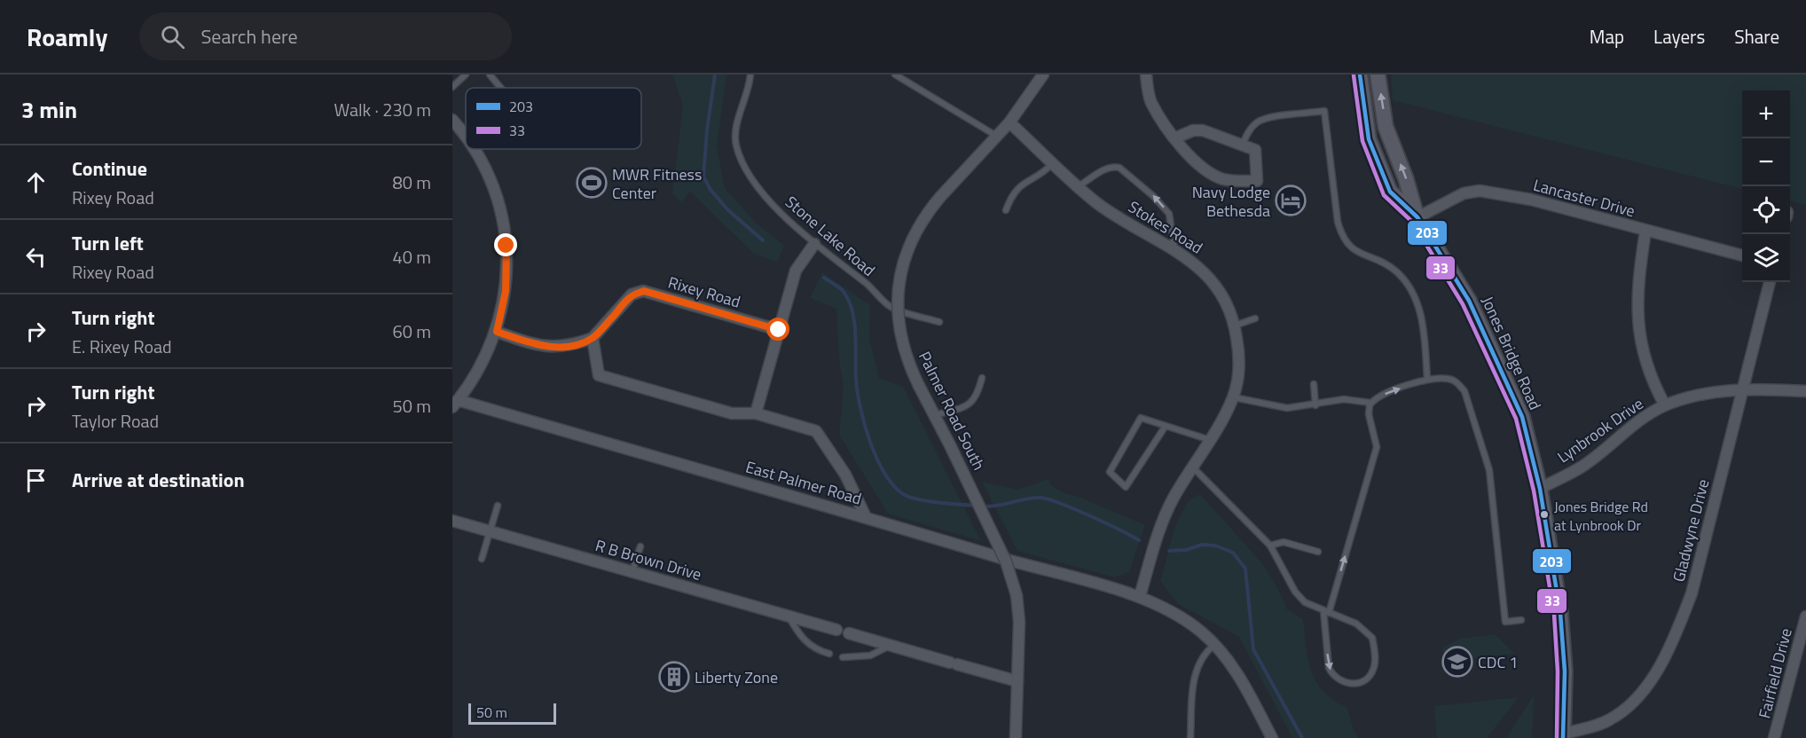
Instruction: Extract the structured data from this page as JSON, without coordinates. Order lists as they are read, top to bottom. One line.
{"streets":{"main road":["Jones Bridge Road"],"street":["Lancaster Drive","Stokes Road","Rixey Road","Palmer Road South","Lynbrook Drive","East Palmer Road","Gladwyne Drive","R B Brown Drive","Fairfield Drive"],"lane":["Stone Lake Road"]},"crossings":[["Lancaster Drive","Jones Bridge Road"],["Stokes Road","Palmer Road South"],["Stokes Road","East Palmer Road"],["Jones Bridge Road","Lynbrook Drive"],["Jones Bridge Road","Gladwyne Drive"],["Lynbrook Drive","Gladwyne Drive"]],"places":{"sports":["MWR Fitness Center"],"hotel":["Navy Lodge Bethesda"],"other":["Jones Bridge Rd at Lynbrook Dr"],"school or university":["CDC 1"],"building":["Liberty Zone"]},"lines":["transit line 203","transit line 33"],"legend":["203","33"],"scale_bar":"50 m","page":{"header":"Roamly","search":"Search here","nav":["Map","Layers","Share"],"heading":["3 min","Walk · 230 m"],"map_buttons":["+","−"],"list":[["Continue","Rixey Road","80 m"],["Turn left","Rixey Road","40 m"],["Turn right","E. Rixey Road","60 m"],["Turn right","Taylor Road","50 m"],"Arrive at destination"],"scale":"50 m"}}
